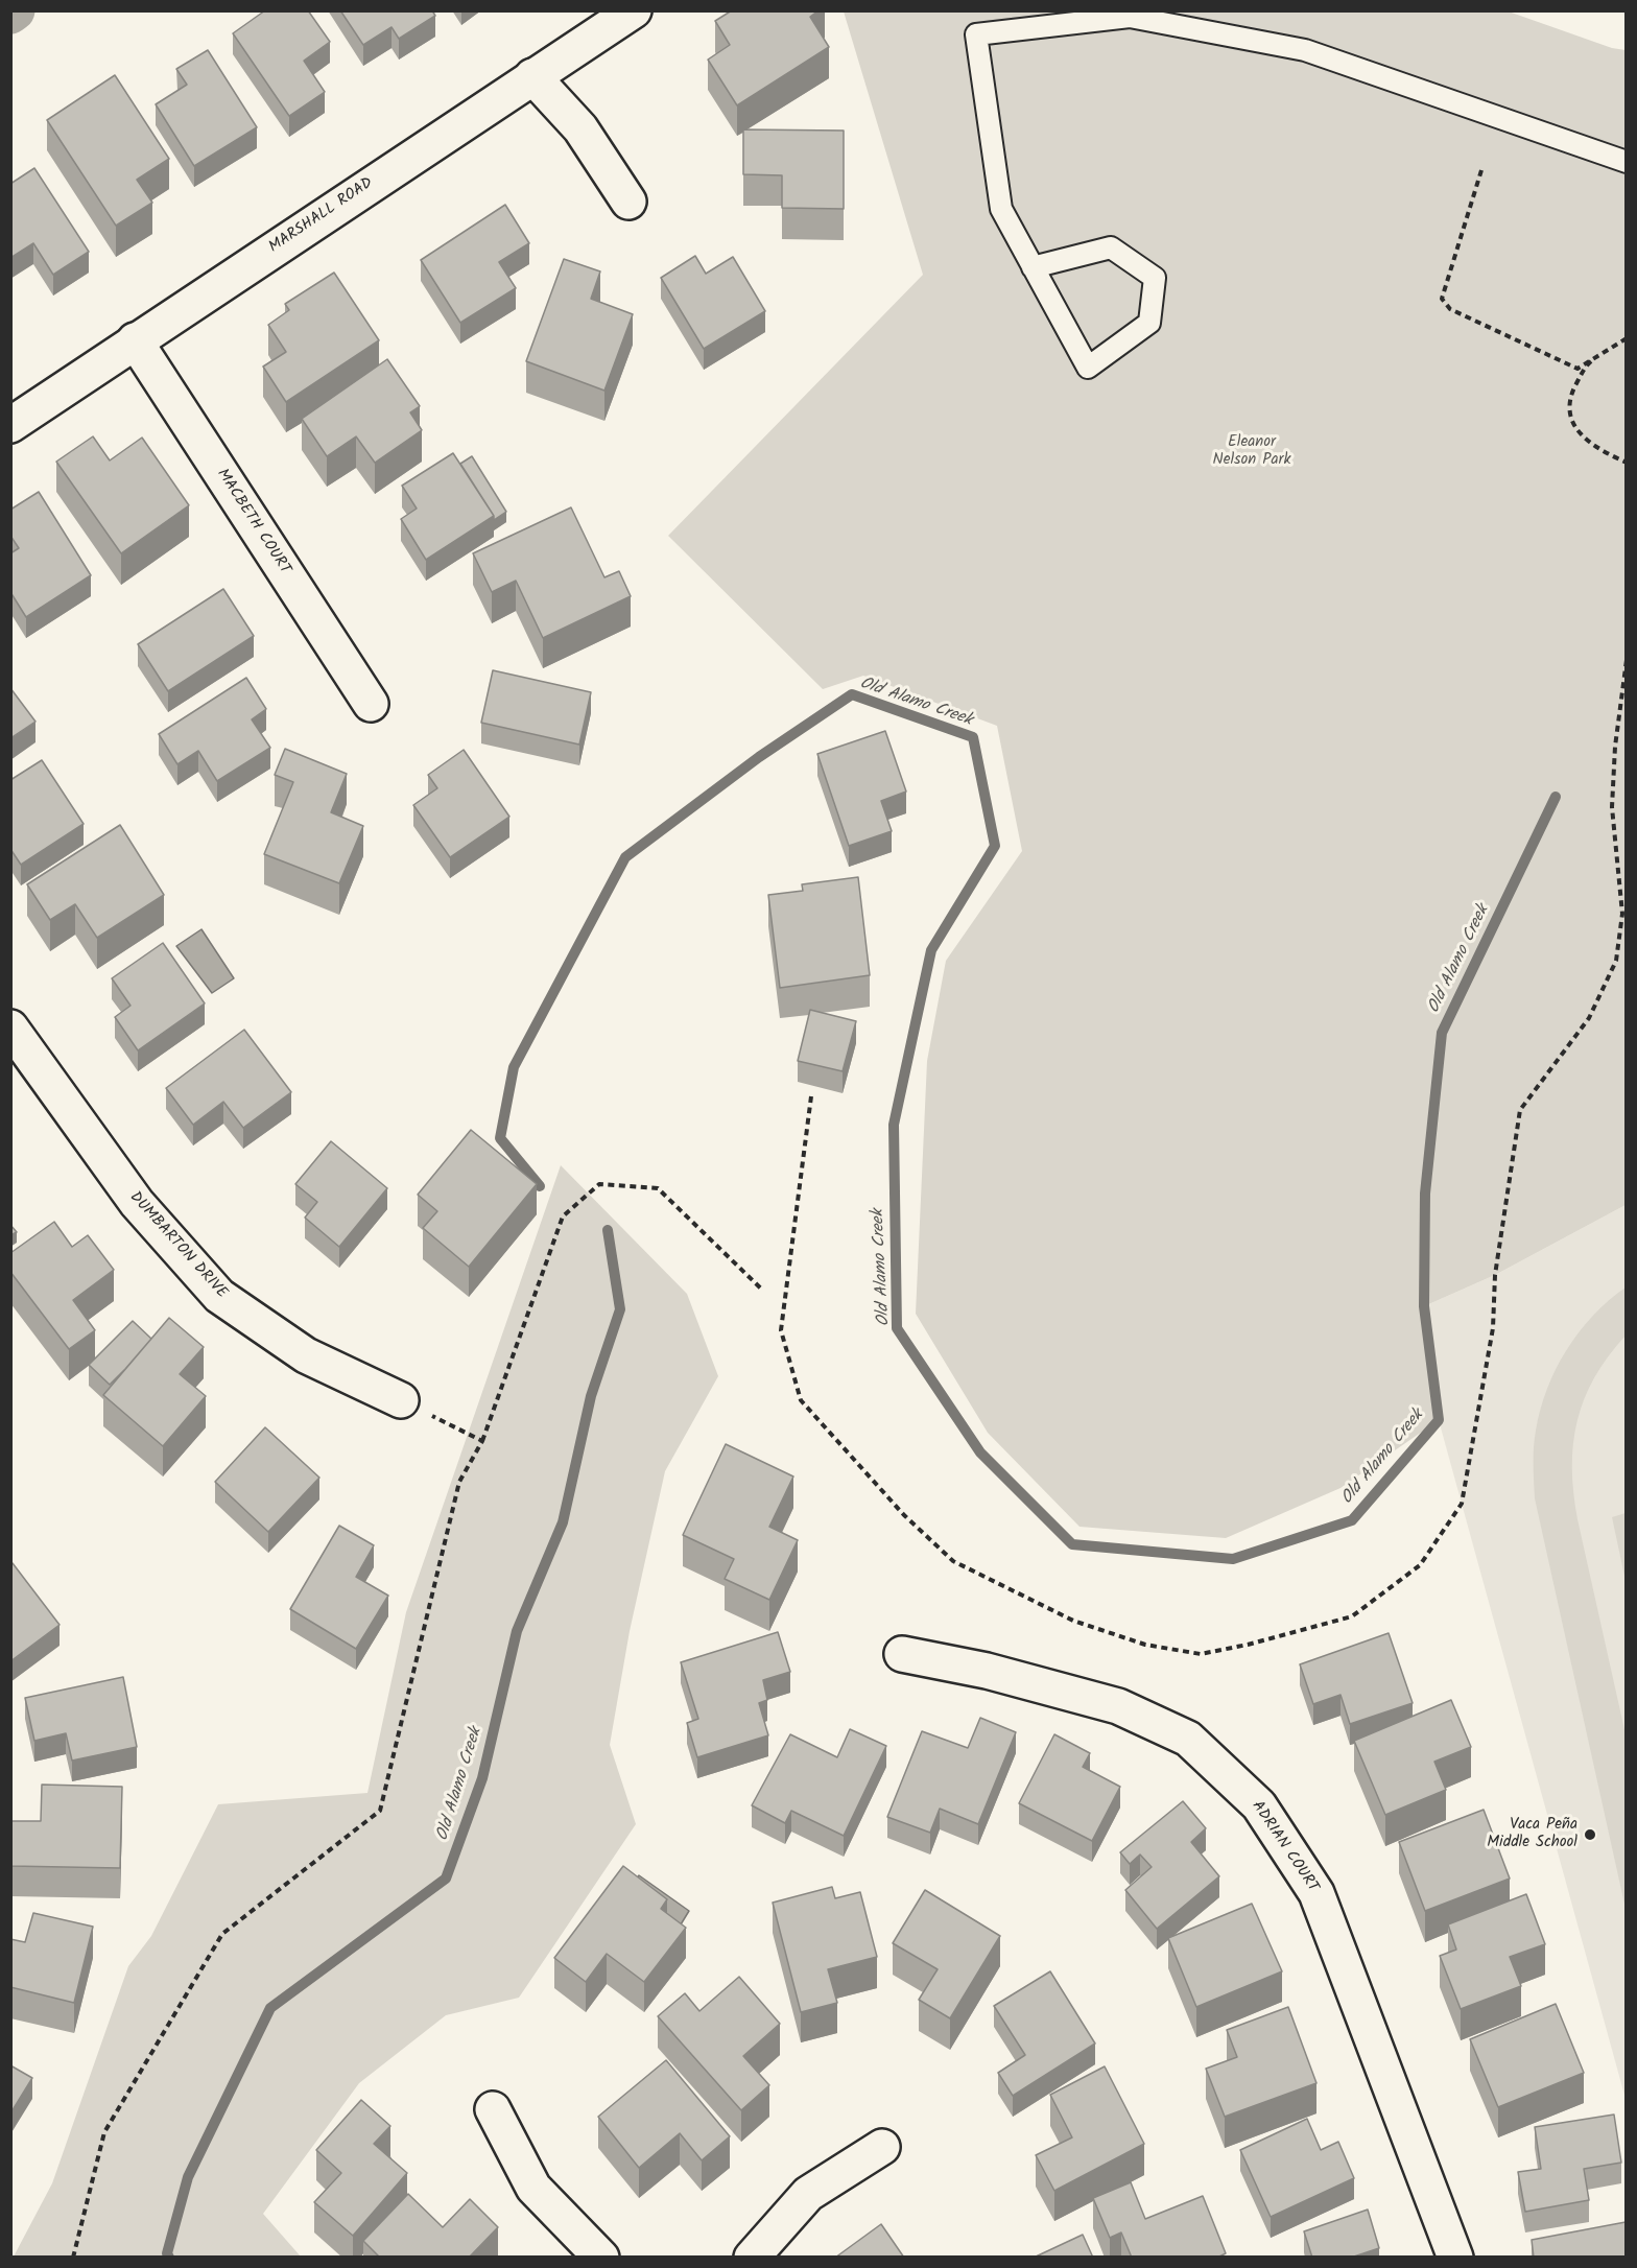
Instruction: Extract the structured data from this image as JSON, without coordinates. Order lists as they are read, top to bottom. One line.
{"streets":{"street":["MARSHALL ROAD","MACBETH COURT","DUMBARTON DRIVE","ADRIAN COURT"]},"crossings":[["MARSHALL ROAD","MACBETH COURT"]],"water":["Old Alamo Creek"],"parks":["Eleanor Nelson Park"],"places":["Vaca Peña Middle School"]}
